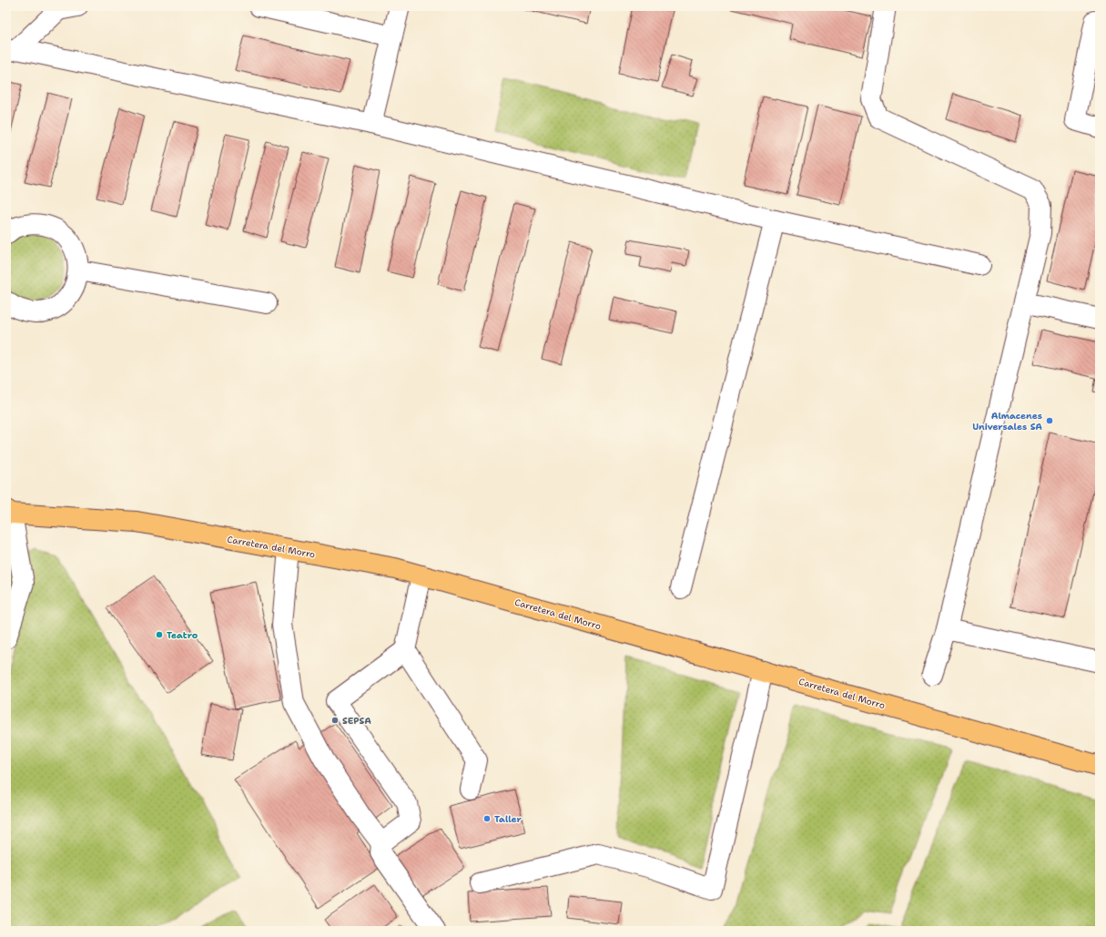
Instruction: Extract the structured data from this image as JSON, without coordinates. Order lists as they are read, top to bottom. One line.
{"streets":{"main road":["Carretera del Morro"]},"places":["Almacenes Universales SA","Teatro","SEPSA","Taller"]}
